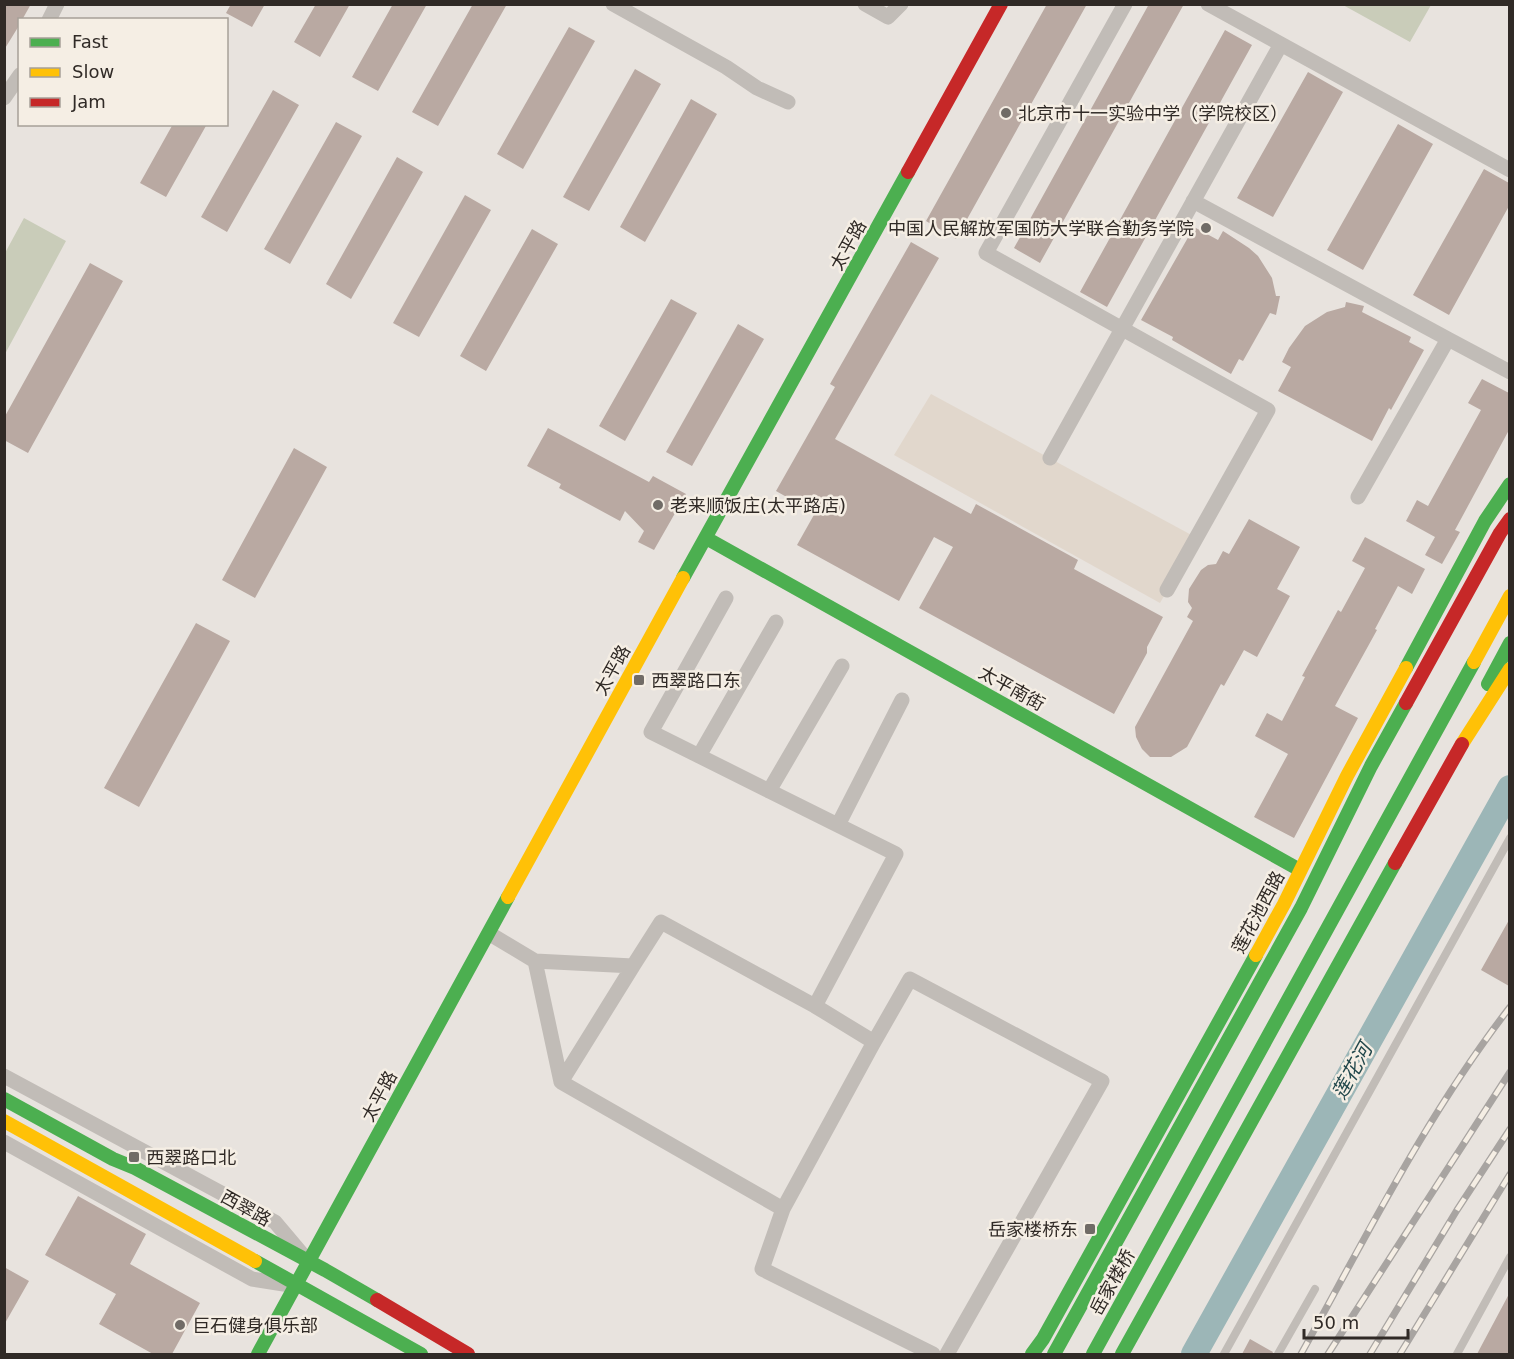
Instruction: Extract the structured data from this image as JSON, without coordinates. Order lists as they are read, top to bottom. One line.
{"streets":{"main road":["太平路","太平南街","莲花池西路","西翠路","岳家楼桥"]},"crossings":[["太平路","太平南街"],["太平路","西翠路"],["太平南街","莲花池西路"]],"water":["莲花河"],"places":{"other":["北京市十一实验中学（学院校区）","中国人民解放军国防大学联合勤务学院","老来顺饭庄(太平路店)","巨石健身俱乐部"],"transit":["西翠路口东","西翠路口北","岳家楼桥东"]},"legend":["Fast","Slow","Jam"],"scale_bar":"50 m"}
